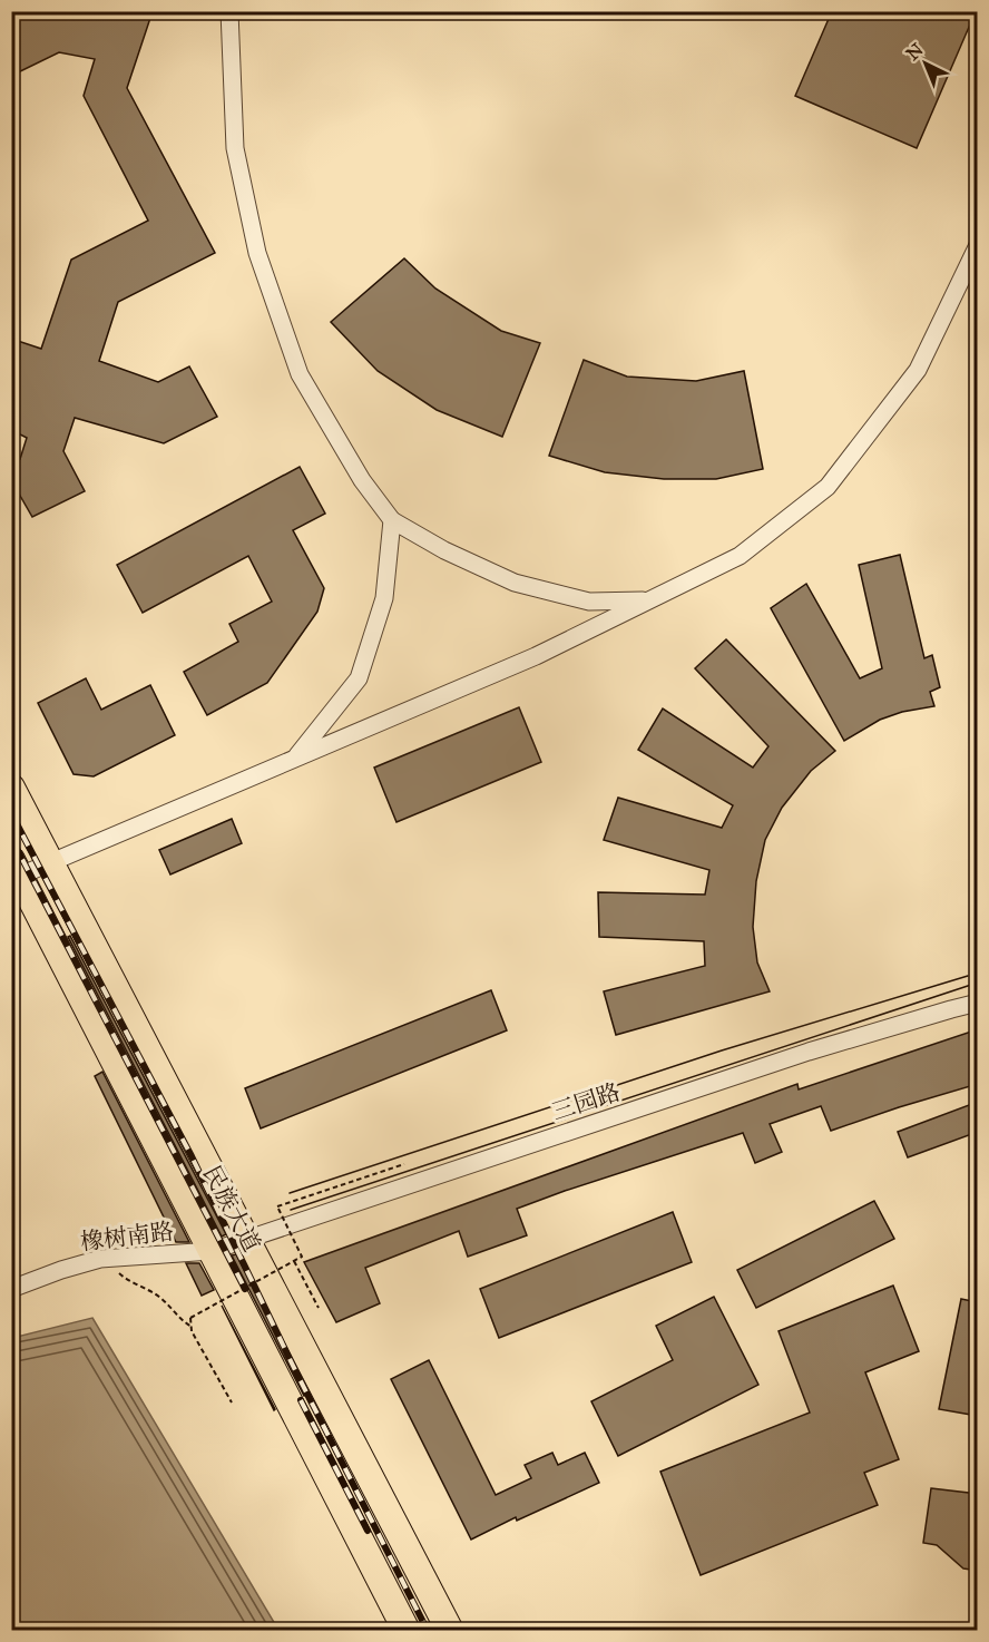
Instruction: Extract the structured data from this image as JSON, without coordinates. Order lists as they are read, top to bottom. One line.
{"streets":{"main road":["民族大道"],"street":["三园路","橡树南路"]},"crossings":[["三园路","民族大道"],["三园路","橡树南路"],["民族大道","橡树南路"]],"north":"top left"}
